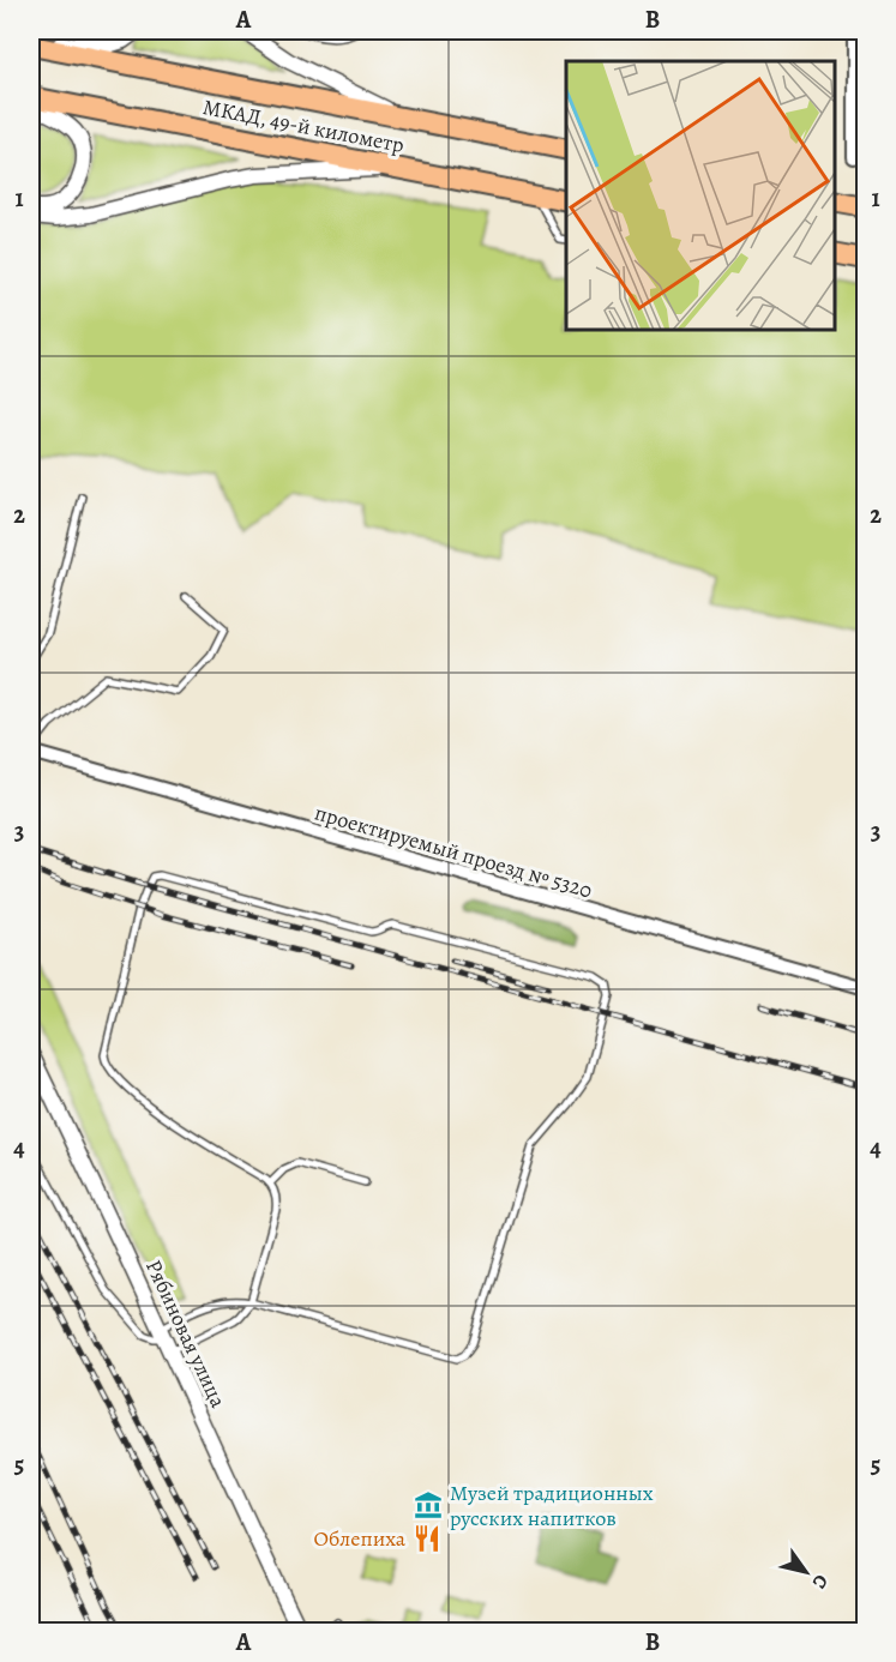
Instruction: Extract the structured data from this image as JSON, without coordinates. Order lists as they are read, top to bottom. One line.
{"streets":{"highway":["МКАД, 49-й километр"],"street":["проектируемый проезд № 5320","Рябиновая улица"]},"places":{"museum":["Музей традиционных русских напитков"],"restaurant":["Облепиха"]},"north":"bottom right","grid":{"columns":["A","B"],"rows":["1","2","3","4","5"]}}
